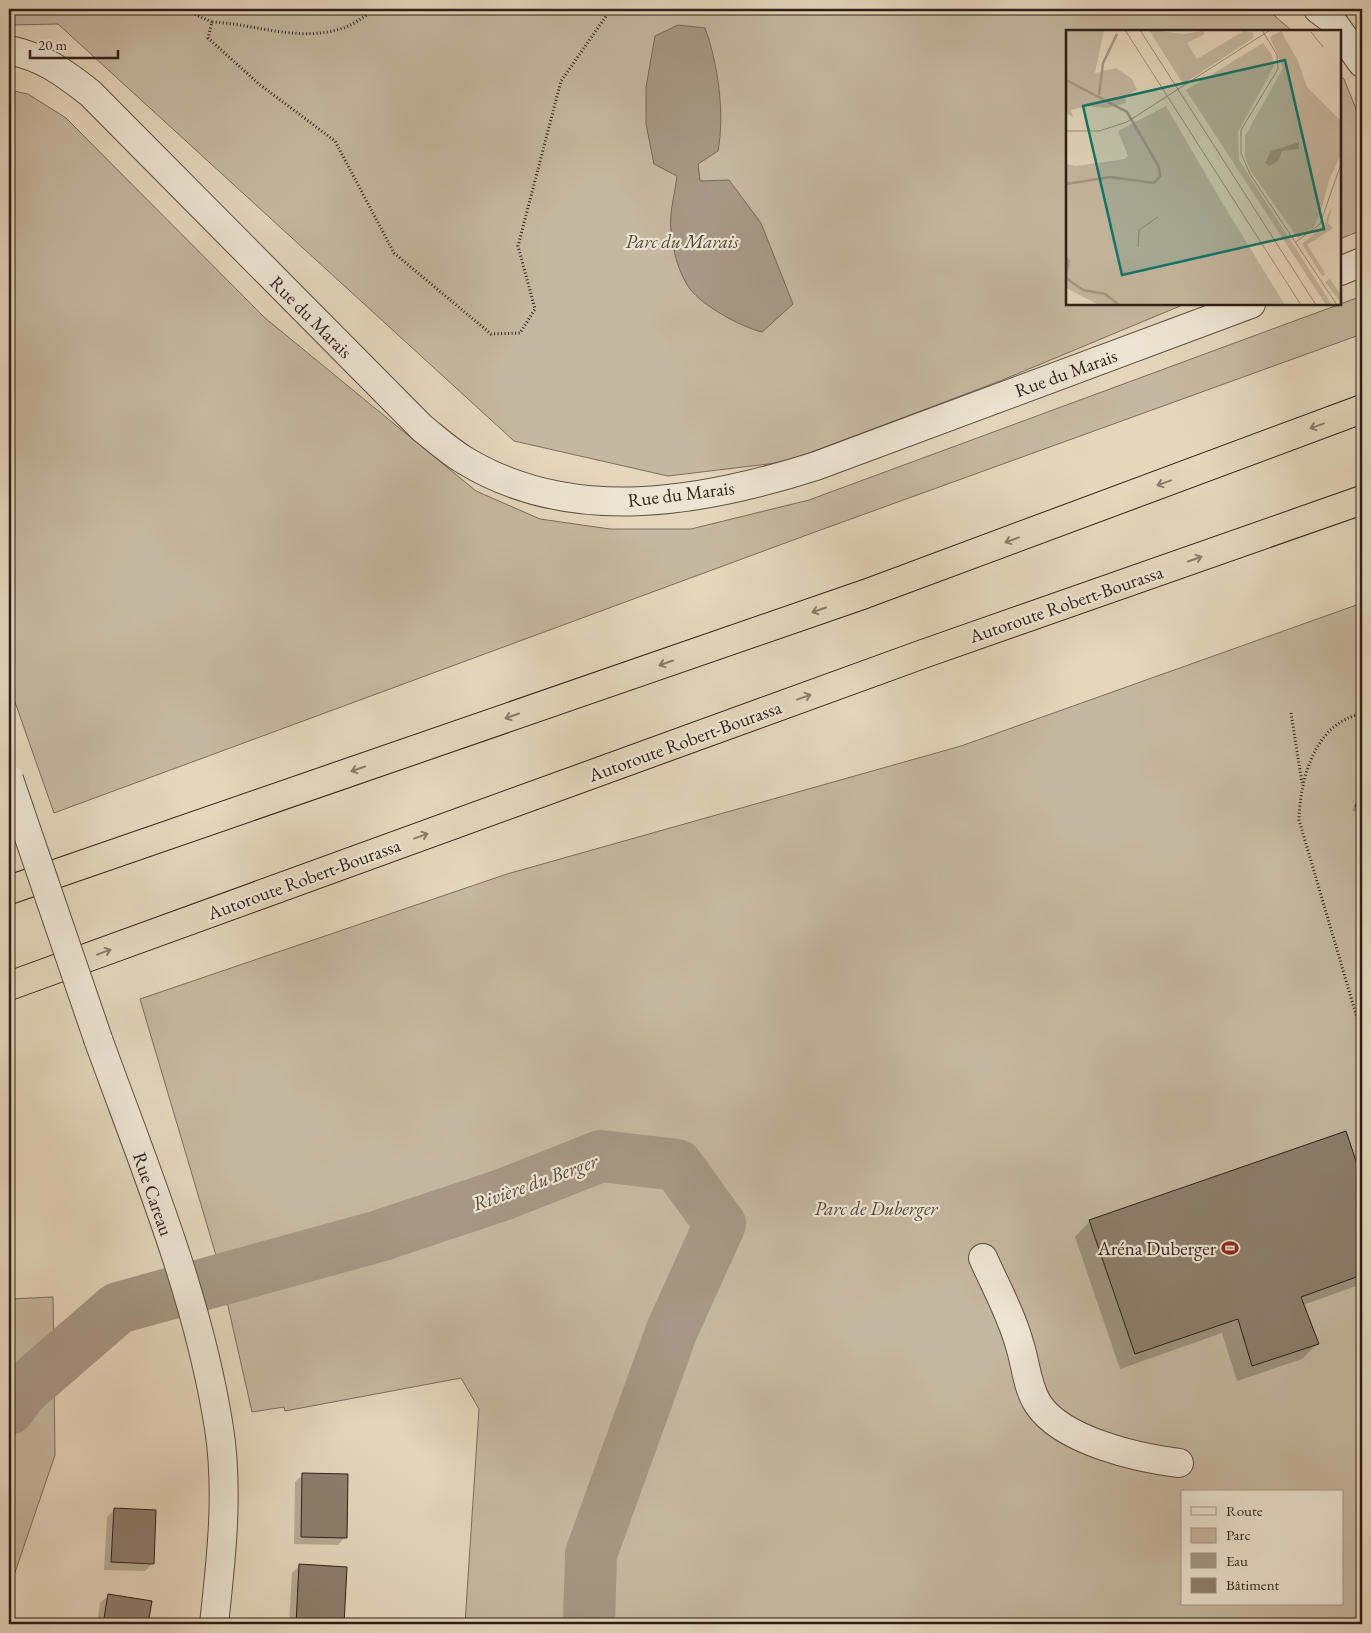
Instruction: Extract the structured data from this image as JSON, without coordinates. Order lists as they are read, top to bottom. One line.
{"streets":{"highway":["Autoroute Robert-Bourassa"],"street":["Rue du Marais","Rue Careau"]},"water":["Rivière du Berger"],"parks":["Parc du Marais","Parc de Duberger"],"places":{"sports":["Aréna Duberger"]},"legend":["Route","Parc","Eau","Bâtiment"],"scale_bar":"20 m"}
